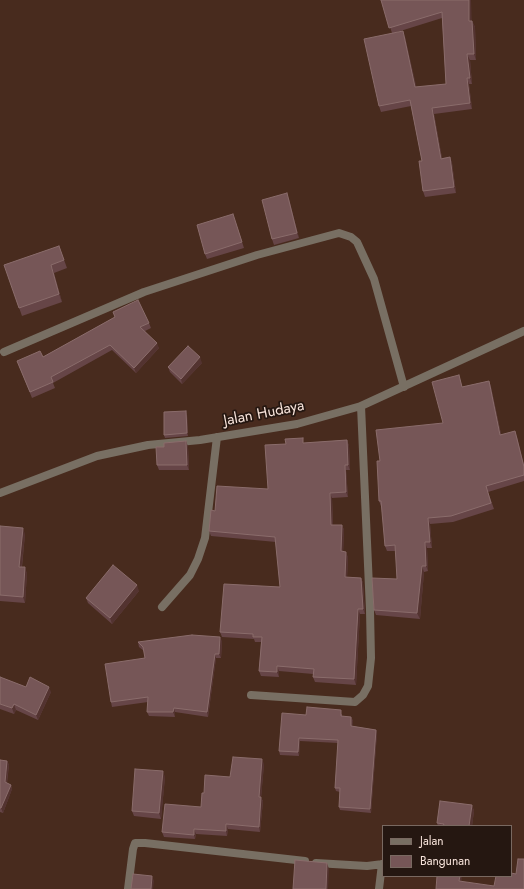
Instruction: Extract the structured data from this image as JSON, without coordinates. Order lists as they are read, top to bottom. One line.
{"streets":{"street":["Jalan Hudaya"]},"legend":["Jalan","Bangunan"]}
